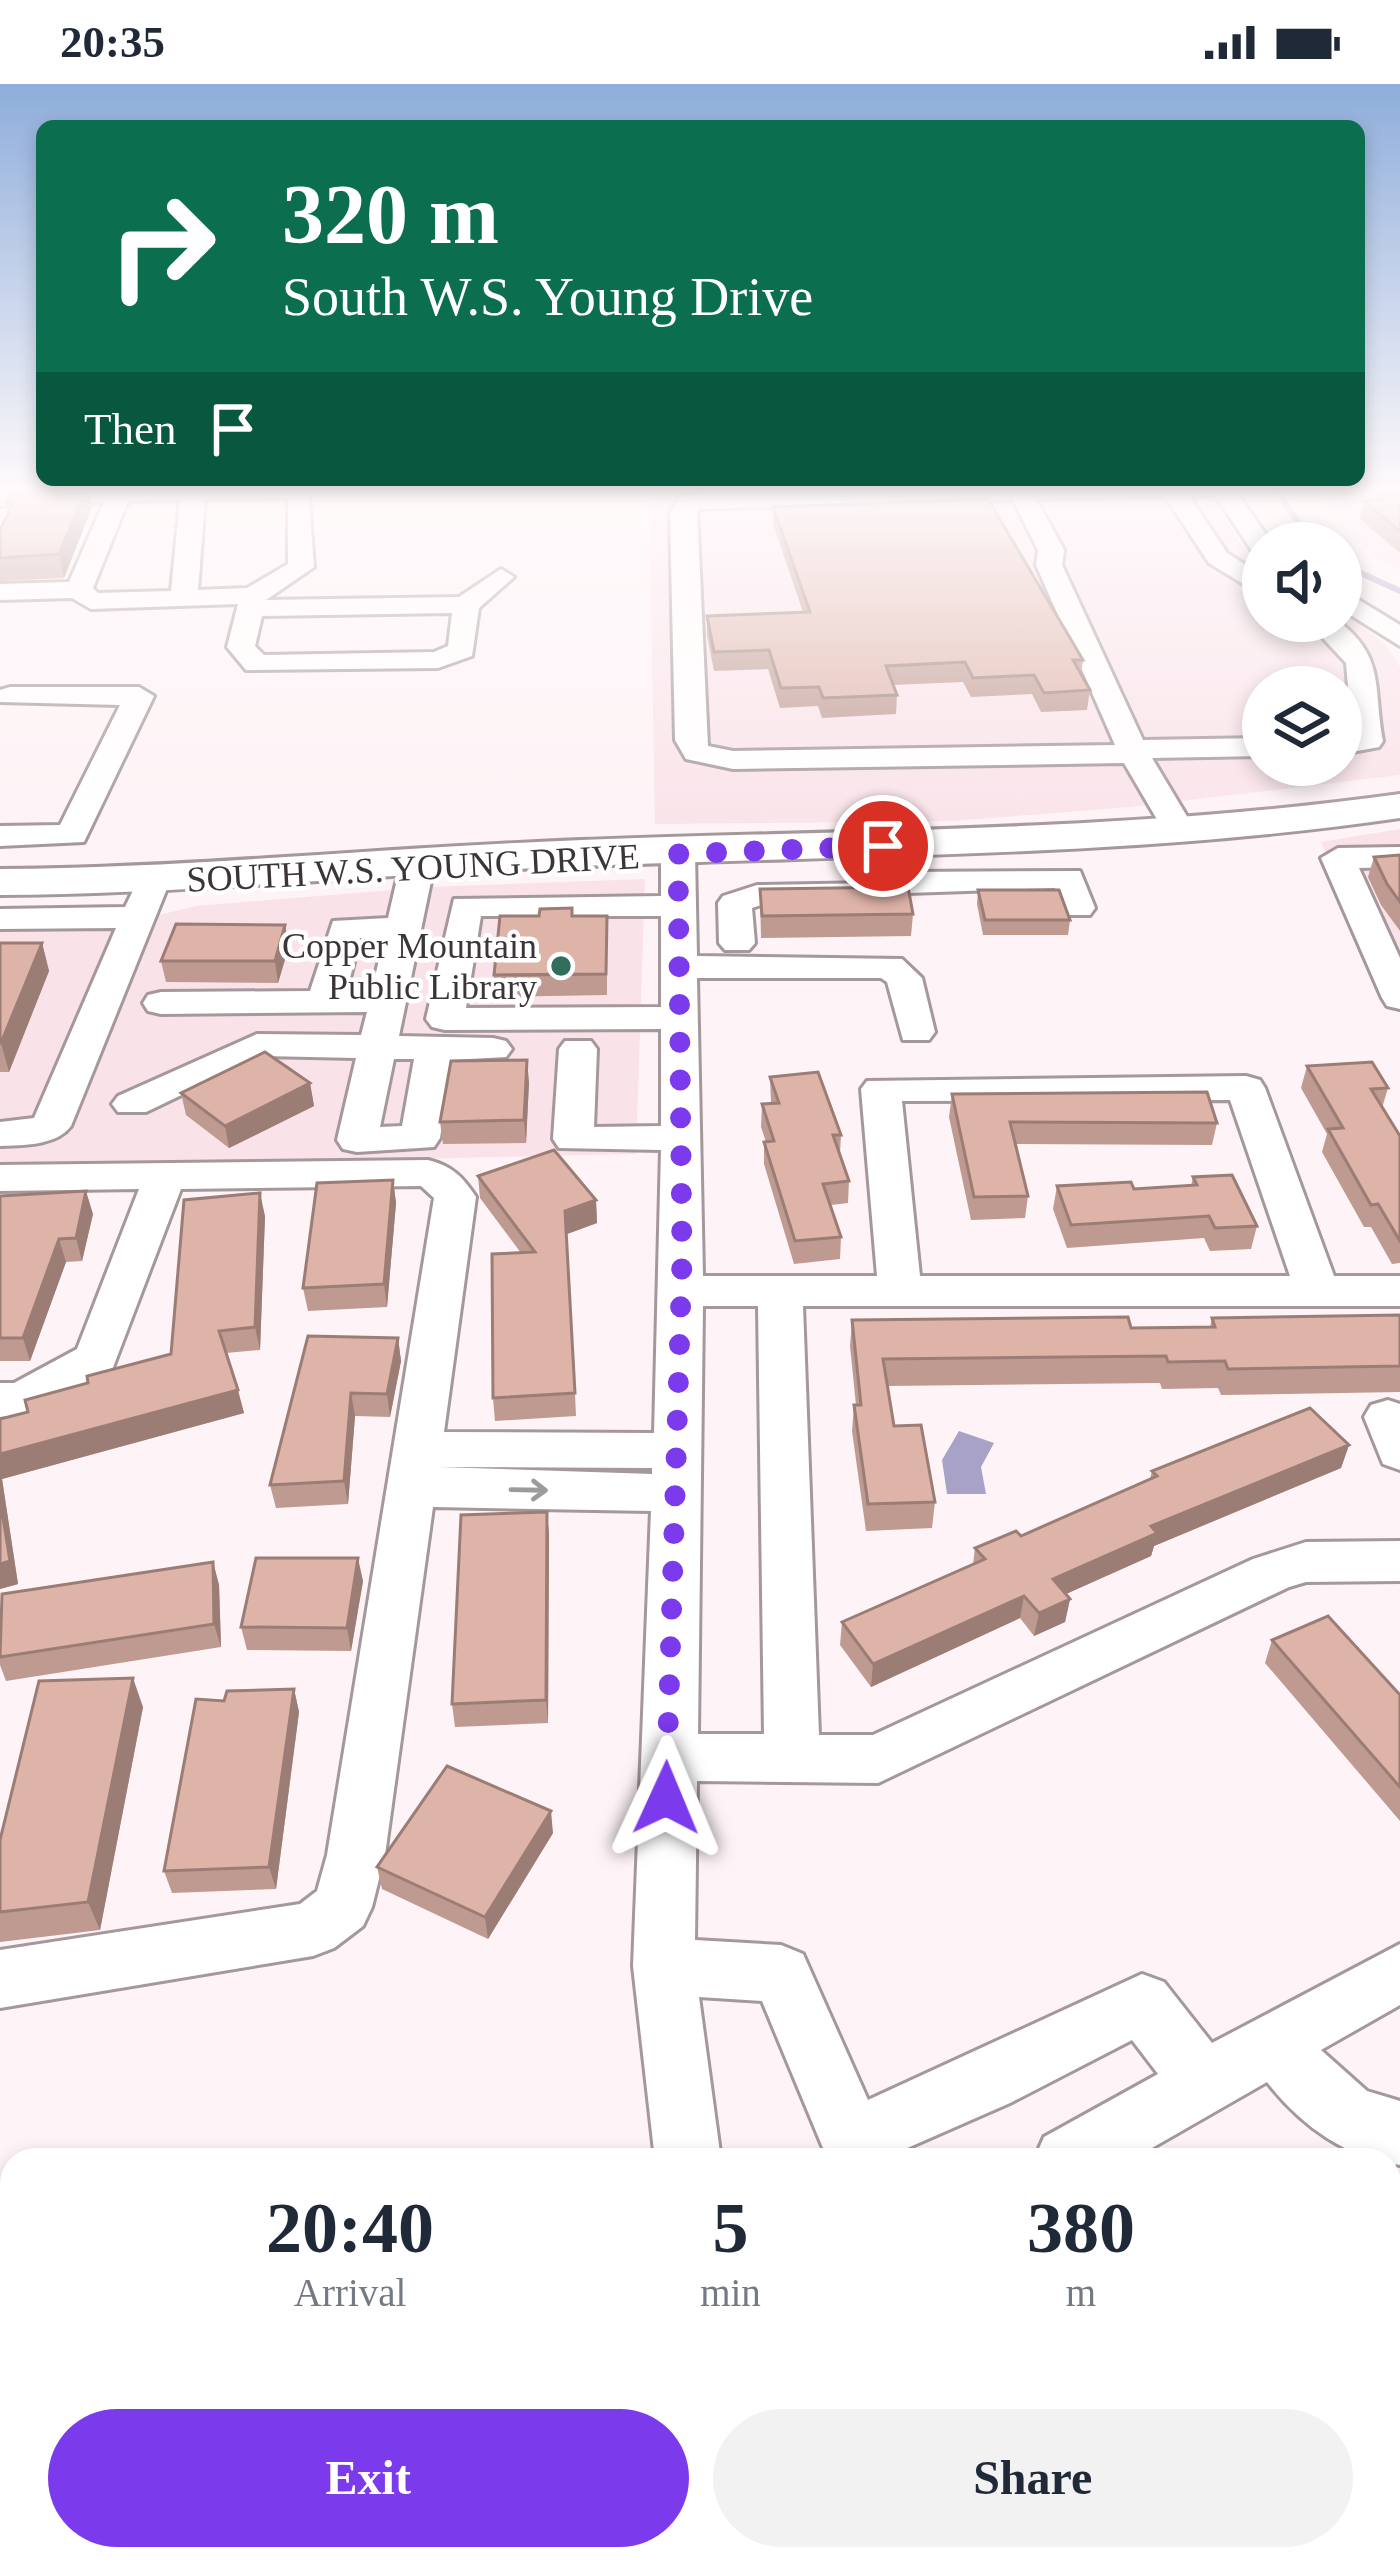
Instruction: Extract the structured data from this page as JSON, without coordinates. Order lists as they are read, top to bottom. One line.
{"streets":{"main road":["SOUTH W.S. YOUNG DRIVE"]},"places":["Copper Mountain Public Library"],"page":{"status":"20:35","turn":["320 m","South W.S. Young Drive"],"then":"Then","eta":["20:40","Arrival","5","min","380","m"],"buttons":["Exit","Share"]}}
